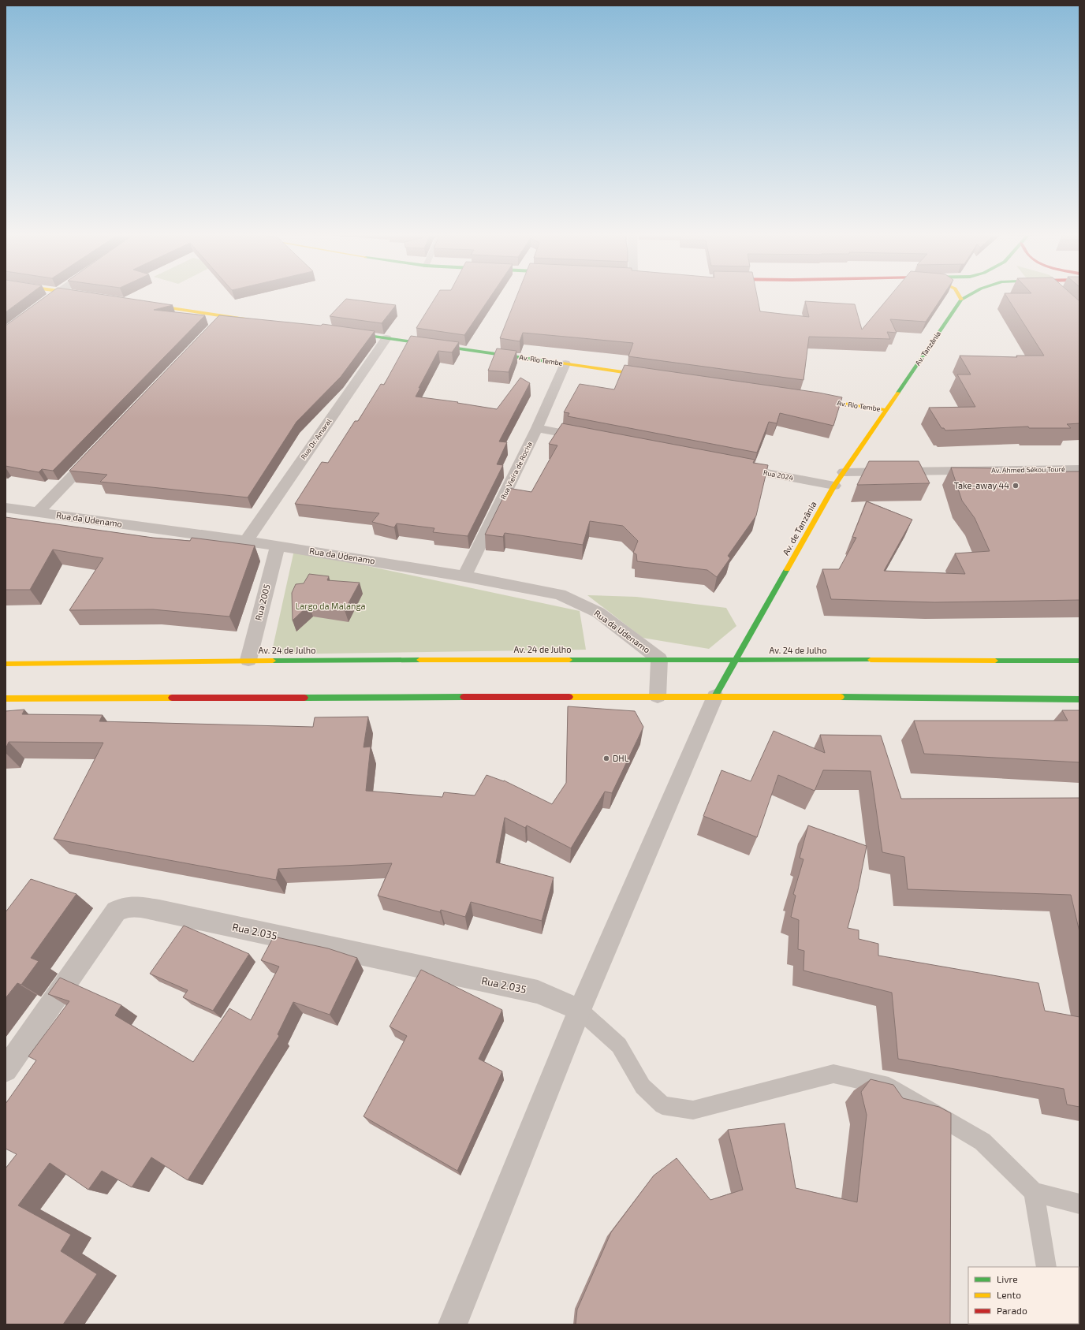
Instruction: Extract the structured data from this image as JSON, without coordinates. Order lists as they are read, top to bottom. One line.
{"streets":{"main road":["Av. Tanzânia","Av. Rio Tembe","Av. de Tanzânia","Av. 24 de Julho"],"street":["Rua Dr. Amaral","Av. Ahmed Sékou Touré","Rua Vieira de Rocha","Rua 2024","Rua da Udenamo","Rua 2005","Rua 2.035"]},"crossings":[["Av. Tanzânia","Av. Rio Tembe"],["Av. Tanzânia","Av. de Tanzânia"],["Av. Rio Tembe","Rua Dr. Amaral"],["Av. Rio Tembe","Rua Vieira de Rocha"],["Av. Rio Tembe","Av. de Tanzânia"],["Rua Dr. Amaral","Rua da Udenamo"],["Av. Ahmed Sékou Touré","Av. de Tanzânia"],["Rua Vieira de Rocha","Rua da Udenamo"],["Rua 2024","Av. de Tanzânia"],["Rua da Udenamo","Rua 2005"],["Rua da Udenamo","Av. 24 de Julho"],["Av. de Tanzânia","Av. 24 de Julho"],["Rua 2005","Av. 24 de Julho"]],"parks":["Largo da Malanga"],"places":["Take-away 44","DHL"],"legend":["Livre","Lento","Parado"]}
